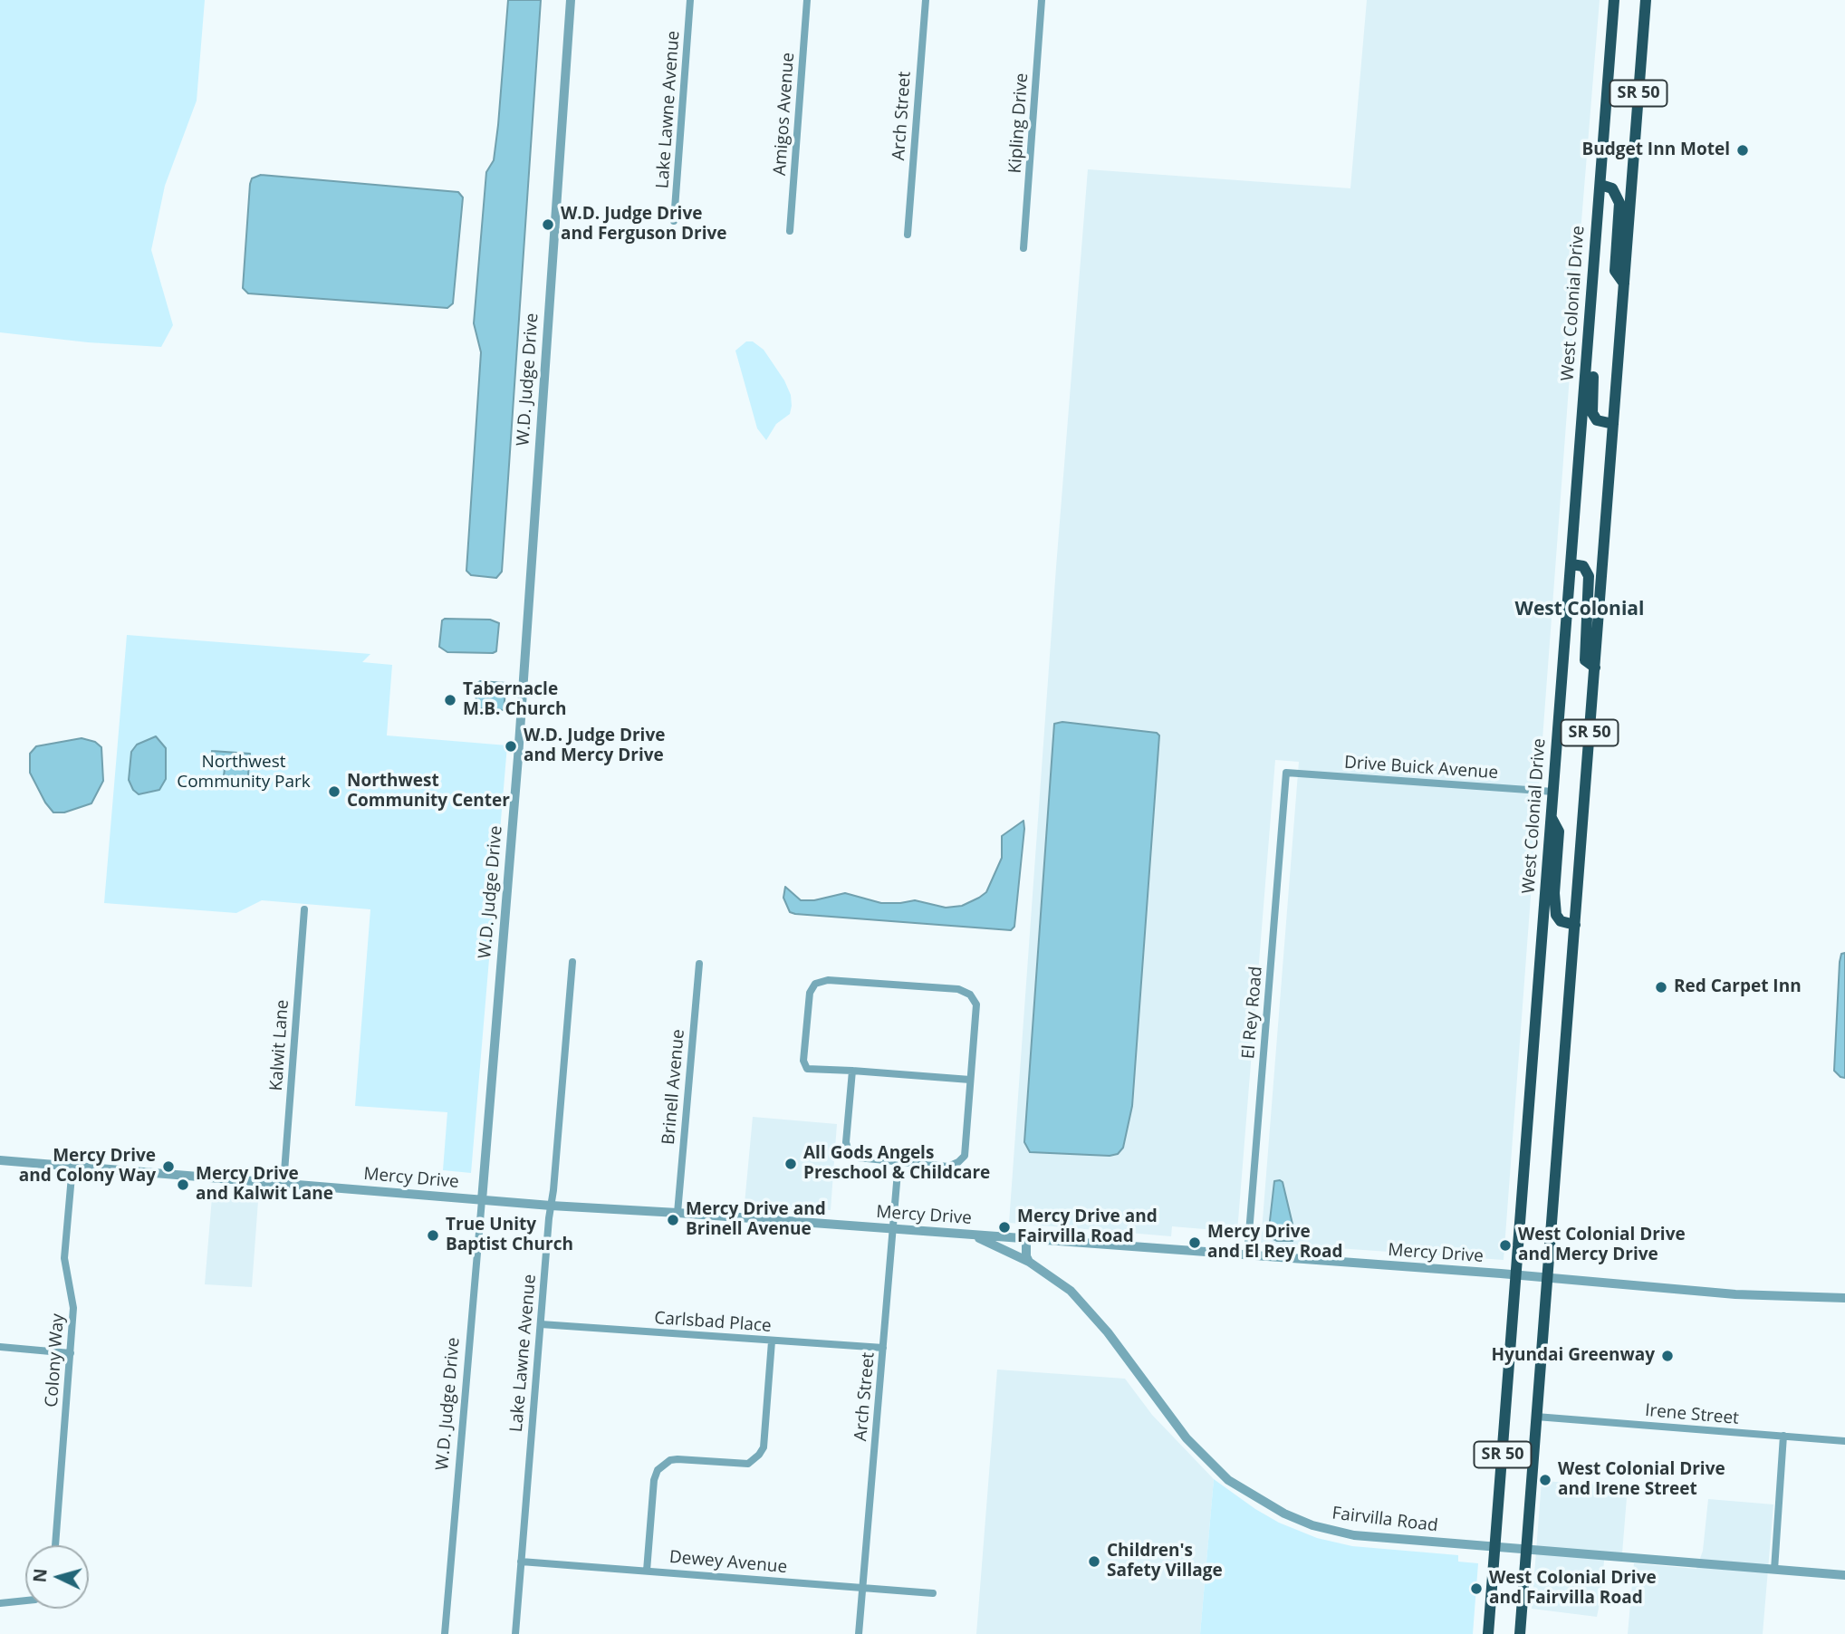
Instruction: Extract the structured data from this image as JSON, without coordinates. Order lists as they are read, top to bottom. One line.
{"streets":{"highway":["SR 50","West Colonial Drive"],"street":["Lake Lawne Avenue","Amigos Avenue","Arch Street","Kipling Drive","W.D. Judge Drive","Drive Buick Avenue","El Rey Road","Kalwit Lane","Brinell Avenue","Mercy Drive","Carlsbad Place","Colony Way","Irene Street","Fairvilla Road","Dewey Avenue"]},"crossings":[["SR 50","Mercy Drive"],["SR 50","Irene Street"],["SR 50","Fairvilla Road"],["Lake Lawne Avenue","Mercy Drive"],["Lake Lawne Avenue","Carlsbad Place"],["Lake Lawne Avenue","Dewey Avenue"],["Arch Street","Mercy Drive"],["Arch Street","Carlsbad Place"],["Arch Street","Dewey Avenue"],["West Colonial Drive","Drive Buick Avenue"],["West Colonial Drive","Mercy Drive"],["West Colonial Drive","Fairvilla Road"],["W.D. Judge Drive","Mercy Drive"],["Drive Buick Avenue","El Rey Road"],["El Rey Road","Mercy Drive"],["Kalwit Lane","Mercy Drive"],["Brinell Avenue","Mercy Drive"],["Mercy Drive","Colony Way"],["Mercy Drive","Fairvilla Road"]],"districts":["West Colonial"],"parks":["Northwest Community Park"],"places":["Budget Inn Motel","W.D. Judge Drive and Ferguson Drive","Tabernacle M.B. Church","W.D. Judge Drive and Mercy Drive","Northwest Community Center","Red Carpet Inn","All Gods Angels Preschool & Childcare","Mercy Drive and Colony Way","Mercy Drive and Kalwit Lane","Mercy Drive and Brinell Avenue","Mercy Drive and Fairvilla Road","True Unity Baptist Church","Mercy Drive and El Rey Road","West Colonial Drive and Mercy Drive","Hyundai Greenway","West Colonial Drive and Irene Street","Children's Safety Village","West Colonial Drive and Fairvilla Road"],"north":"left"}
